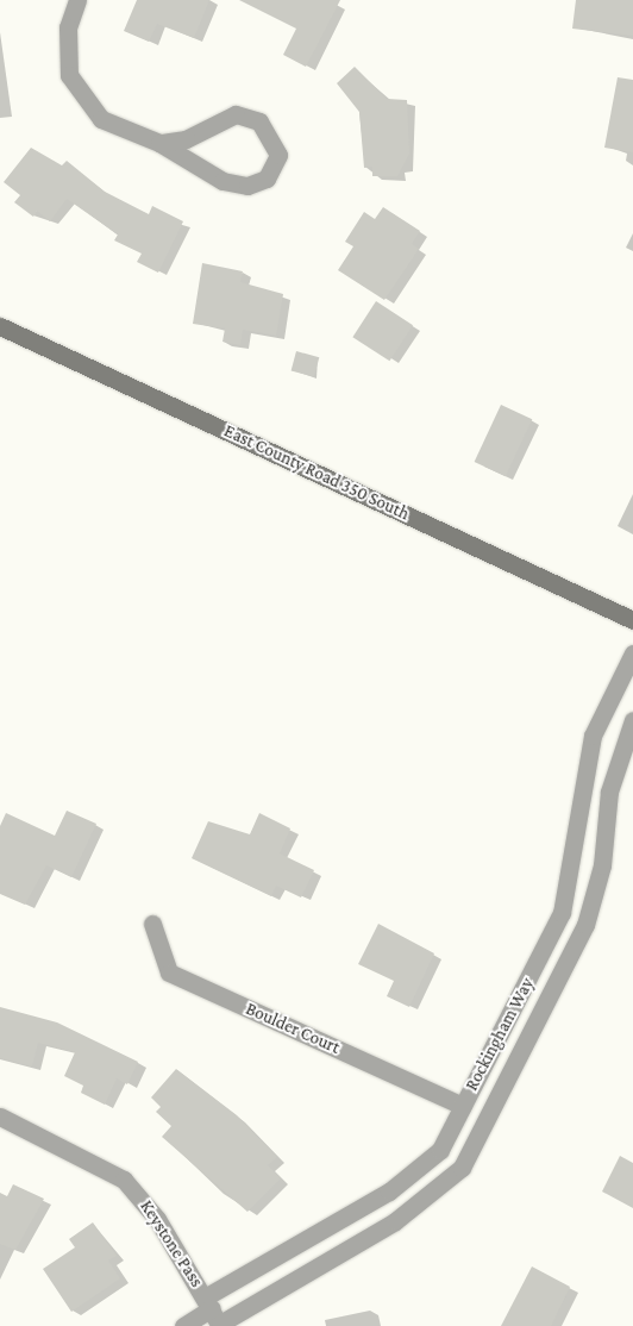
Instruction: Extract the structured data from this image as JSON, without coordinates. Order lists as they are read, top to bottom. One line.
{"streets":{"street":["East County Road 350 South","Boulder Court","Rockingham Way","Keystone Pass"]},"crossings":[["Boulder Court","Rockingham Way"],["Rockingham Way","Keystone Pass"]]}
